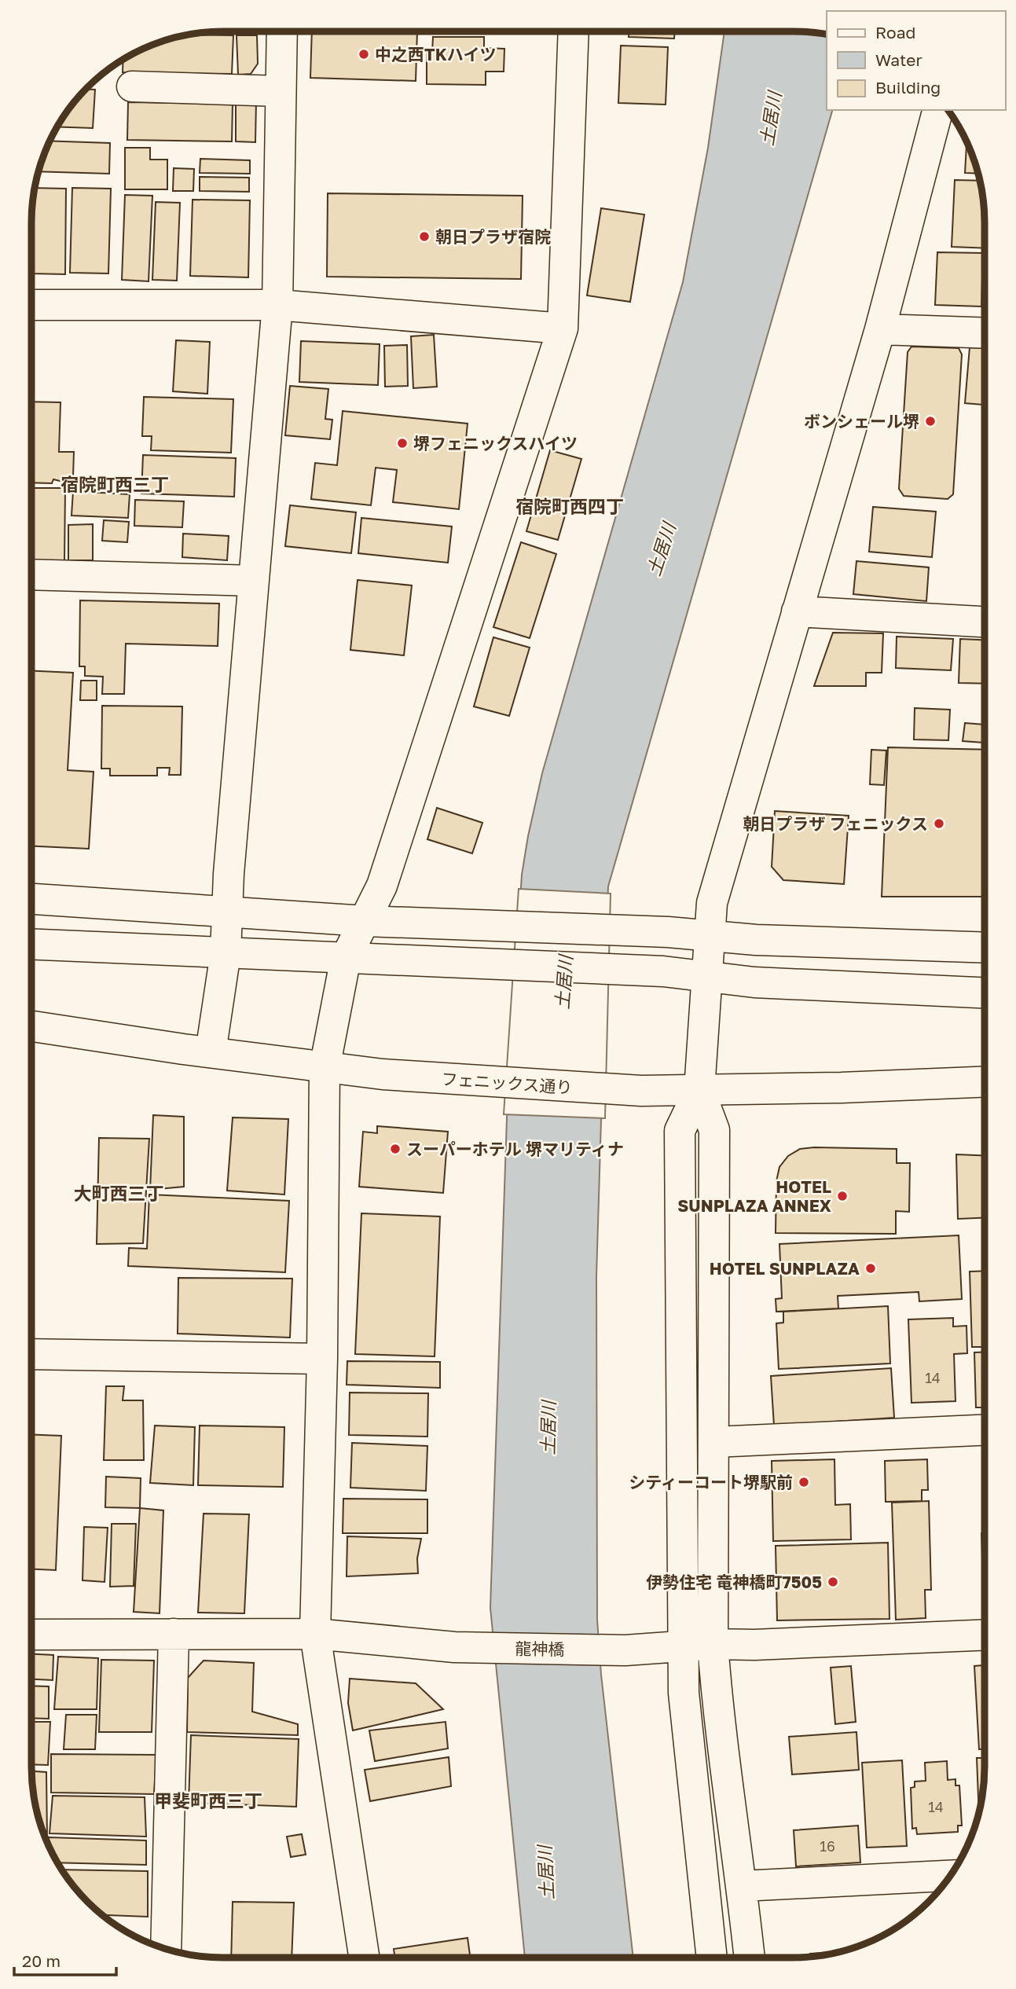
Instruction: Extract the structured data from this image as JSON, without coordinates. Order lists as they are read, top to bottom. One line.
{"streets":{"main road":["フェニックス通り","龍神橋"]},"districts":["宿院町西三丁","宿院町西四丁","大町西三丁","甲斐町西三丁"],"water":["土居川"],"places":["中之西TKハイツ","朝日プラザ宿院","ボンシェール堺","堺フェニックスハイツ","朝日プラザ フェニックス","スーパーホテル 堺マリティナ","HOTEL SUNPLAZA ANNEX","HOTEL SUNPLAZA","シティーコート堺駅前","伊勢住宅 竜神橋町7505"],"house_numbers":["14","14","16"],"legend":["Road","Water","Building"],"scale_bar":"20 m"}
